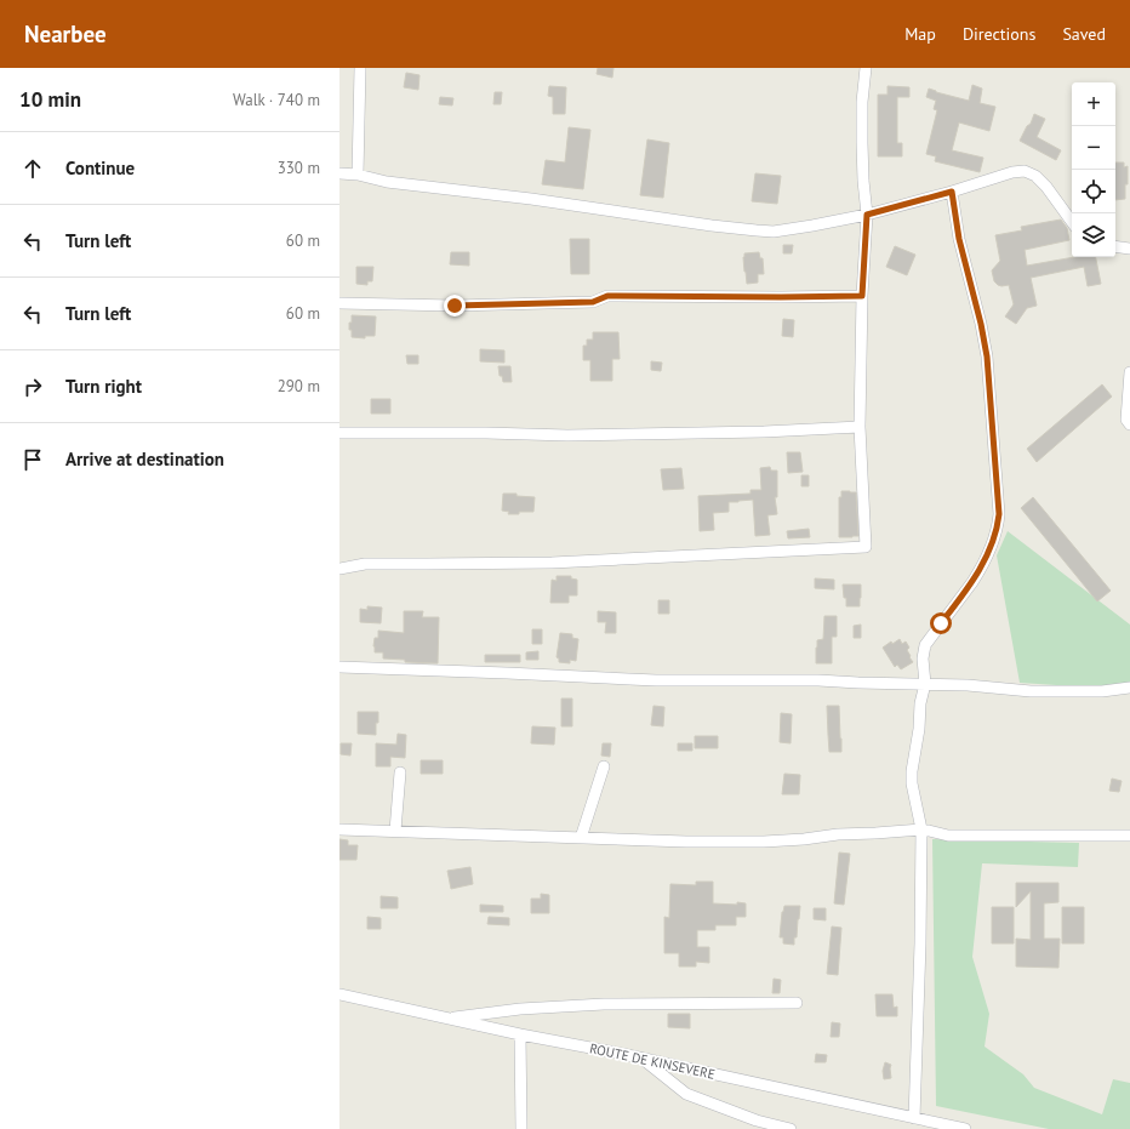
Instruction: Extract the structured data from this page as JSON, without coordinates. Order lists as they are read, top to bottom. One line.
{"streets":{"street":["ROUTE DE KINSEVERE"]},"page":{"header":"Nearbee","nav":["Map","Directions","Saved"],"heading":["10 min","Walk · 740 m"],"map_buttons":["+","−"],"list":[["Continue","330 m"],["Turn left","60 m"],["Turn left","60 m"],["Turn right","290 m"],"Arrive at destination"]}}
